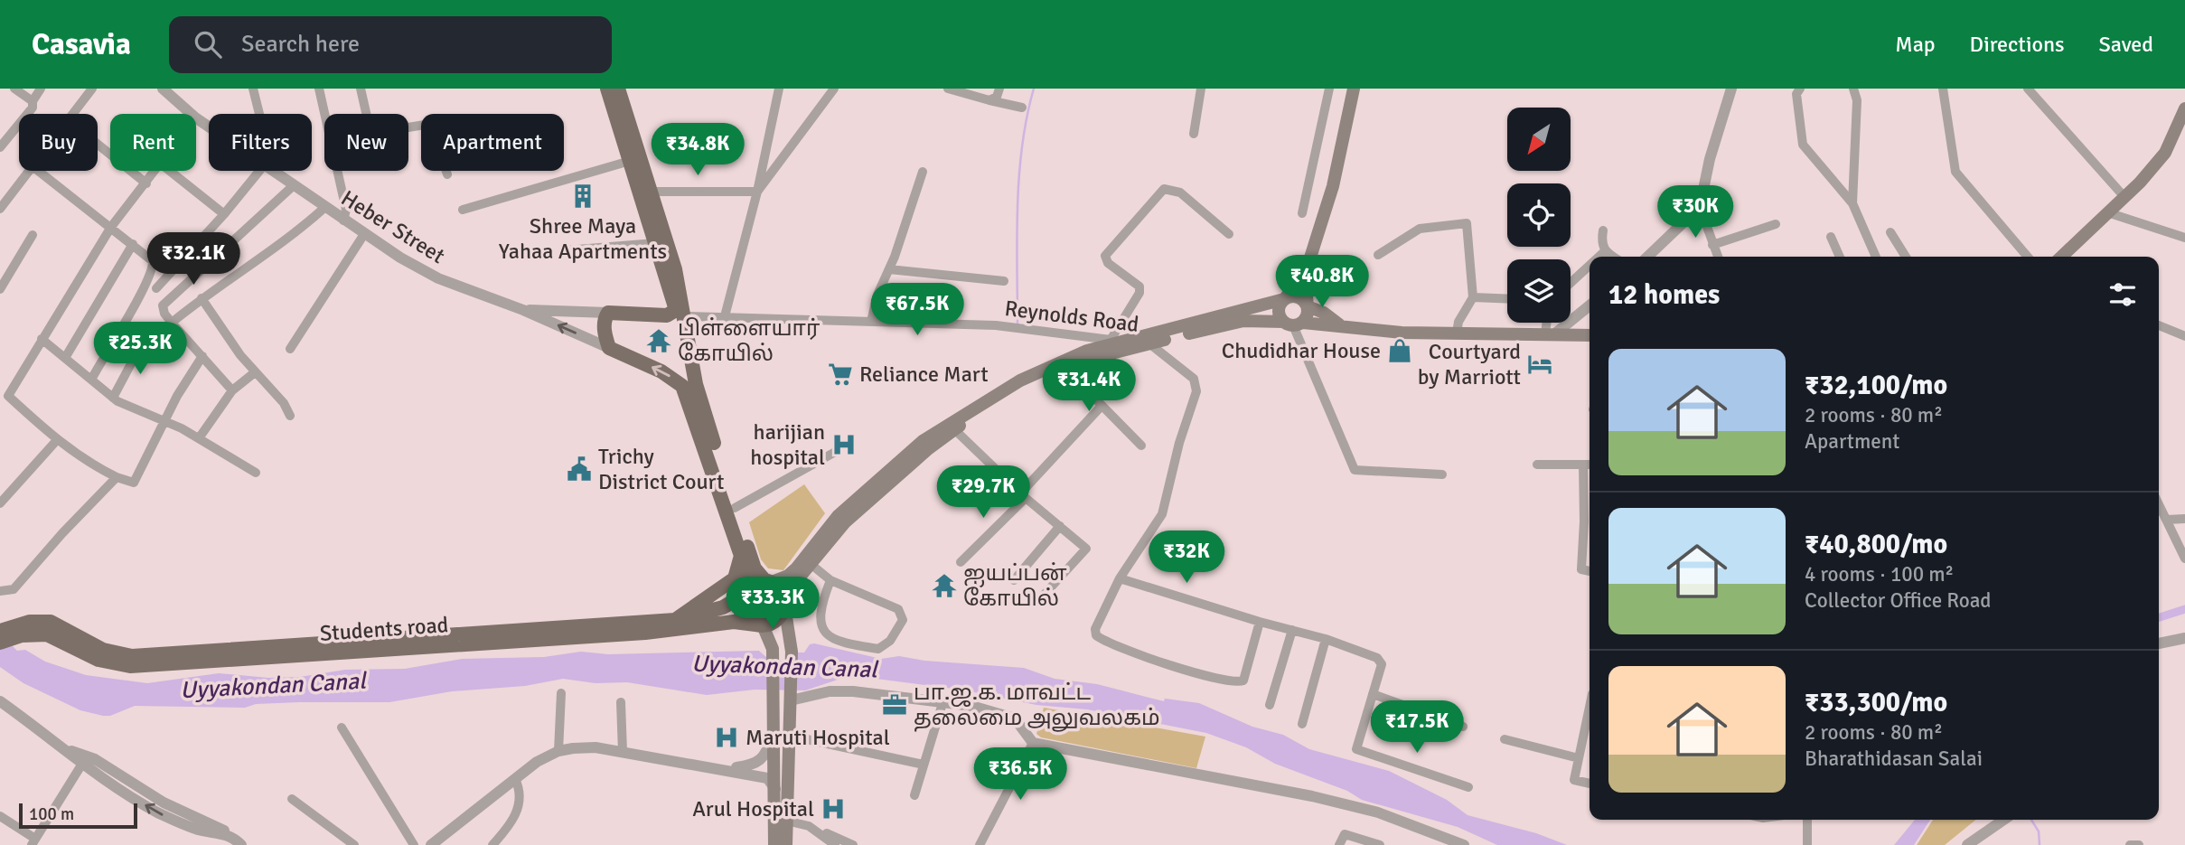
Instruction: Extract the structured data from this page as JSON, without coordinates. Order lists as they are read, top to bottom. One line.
{"streets":{"main road":["Students road"],"street":["Heber Street","Reynolds Road"]},"water":["Uyyakondan Canal"],"places":{"building":["Shree Maya Yahaa Apartments"],"temple":["பிள்ளையார் கோயில்","ஐயப்பன் கோயில்"],"shop":["Chudidhar House"],"hotel":["Courtyard by Marriott"],"supermarket":["Reliance Mart"],"hospital":["harijian hospital","Maruti Hospital","Arul Hospital"],"public building":["Trichy District Court"],"office":["பா.ஜ.க. மாவட்ட தலைமை அலுவலகம்"]},"scale_bar":"100 m","north":"bottom left","page":{"header":"Casavia","search":"Search here","nav":["Map","Directions","Saved"],"chip":["Buy","Rent","Filters","New","Apartment"],"price":["₹34.8K","₹30K","₹32.1K","₹40.8K","₹67.5K","₹25.3K","₹31.4K","₹29.7K","₹32K","₹33.3K","₹17.5K","₹36.5K"],"heading":"12 homes","list":[{"name":"₹32,100/mo","note":"2 rooms · 80 m² · Apartment"},{"name":"₹40,800/mo","note":"4 rooms · 100 m² · Collector Office Road"},{"name":"₹33,300/mo","note":"2 rooms · 80 m² · Bharathidasan Salai"}],"scale":"100 m"}}
